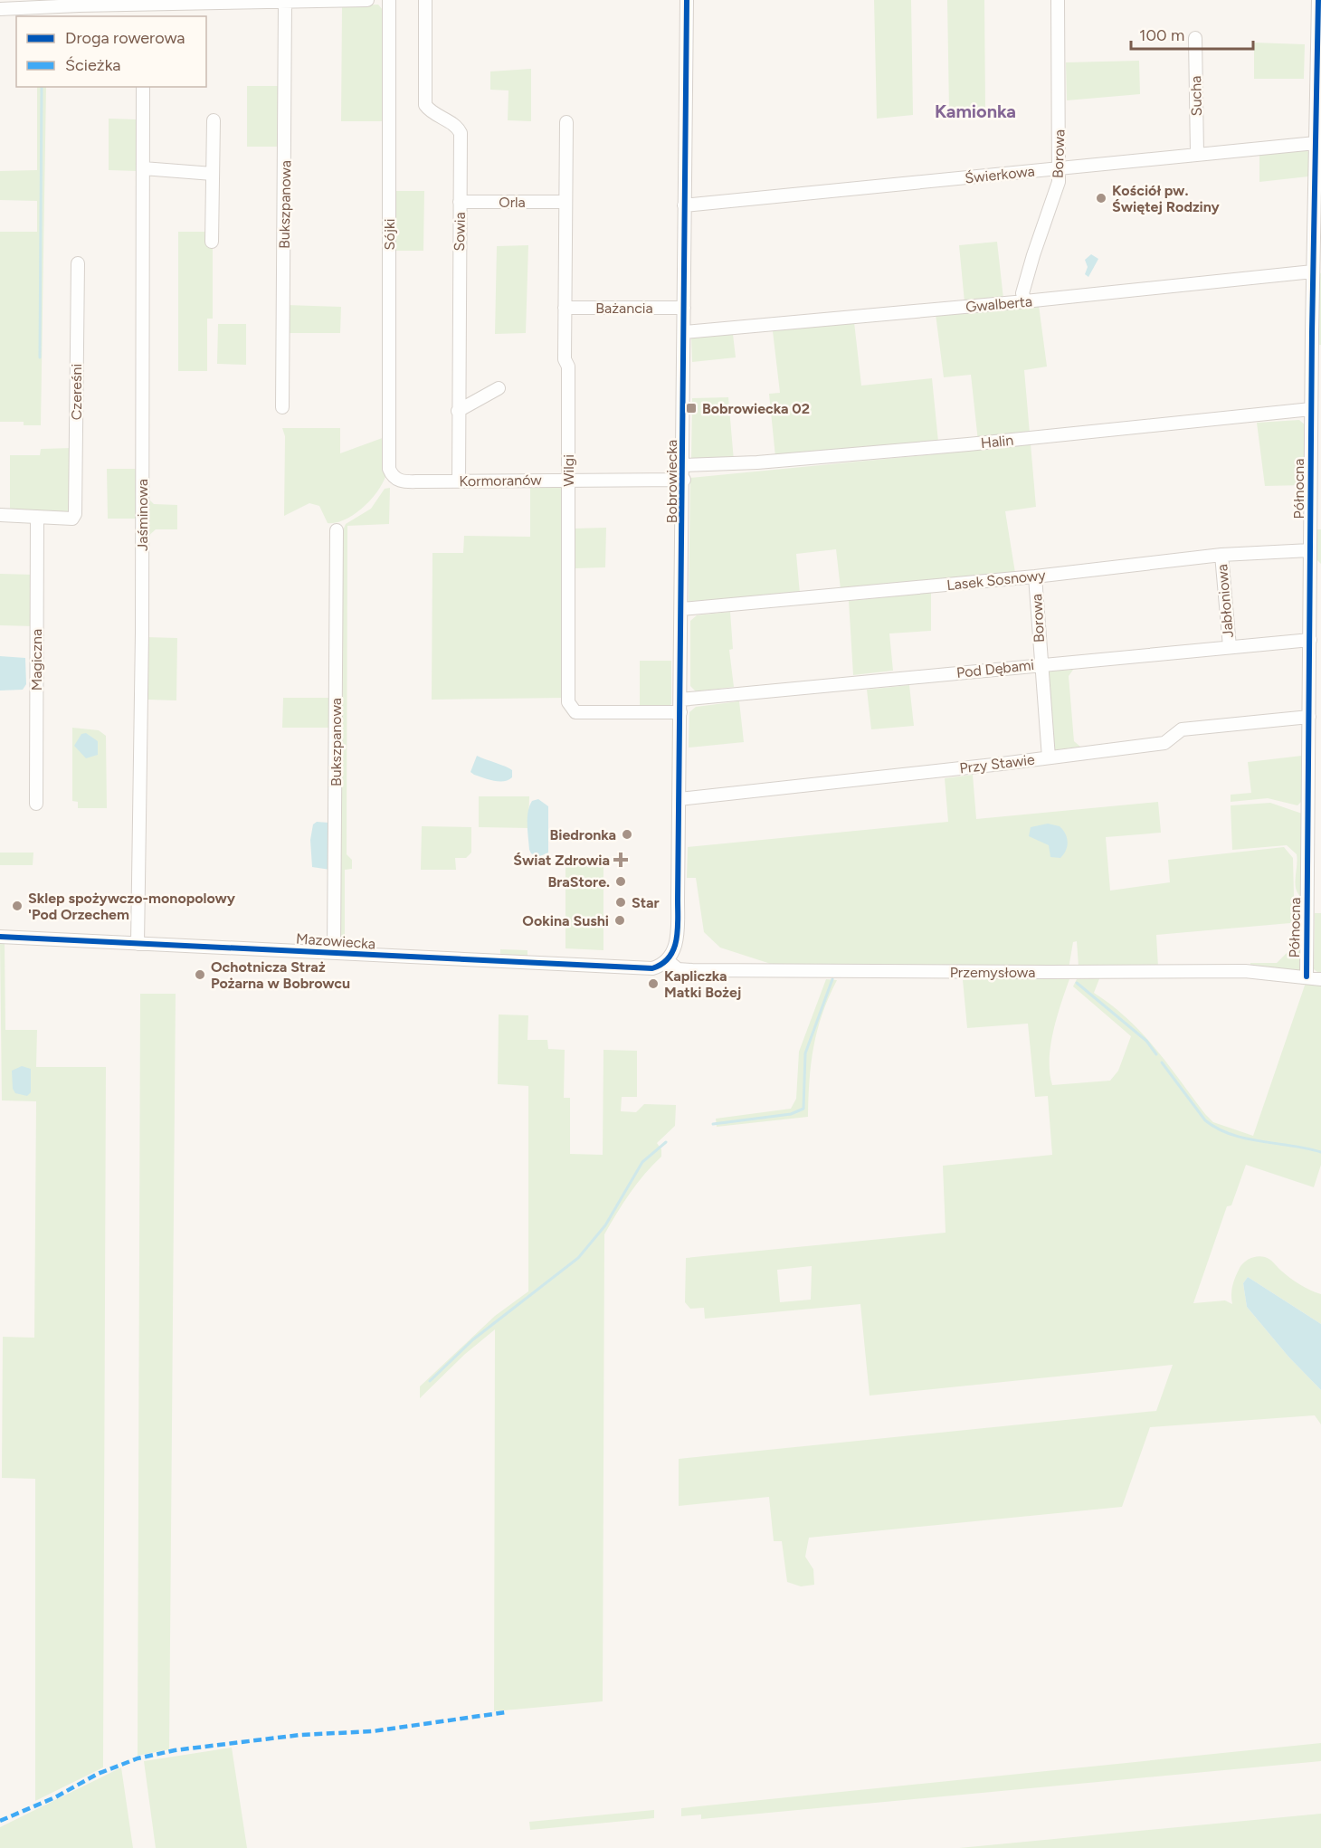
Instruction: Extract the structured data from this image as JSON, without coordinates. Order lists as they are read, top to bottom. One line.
{"streets":{"street":["Sucha","Borowa","Świerkowa","Orla","Bukszpanowa","Sowia","Sójki","Gwalberta","Bażancia","Czereśni","Halin","Wilgi","Kormoranów","Bobrowiecka","Północna","Jaśminowa","Lasek Sosnowy","Jabłoniowa","Magiczna","Pod Dębami","Przy Stawie","Mazowiecka","Przemysłowa"]},"crossings":[["Sucha","Świerkowa"],["Borowa","Świerkowa"],["Borowa","Gwalberta"],["Borowa","Lasek Sosnowy"],["Borowa","Pod Dębami"],["Borowa","Przy Stawie"],["Świerkowa","Bobrowiecka"],["Świerkowa","Północna"],["Orla","Sowia"],["Orla","Wilgi"],["Bukszpanowa","Mazowiecka"],["Sowia","Kormoranów"],["Sójki","Kormoranów"],["Gwalberta","Bobrowiecka"],["Gwalberta","Północna"],["Bażancia","Wilgi"],["Bażancia","Bobrowiecka"],["Czereśni","Magiczna"],["Halin","Bobrowiecka"],["Halin","Północna"],["Wilgi","Kormoranów"],["Wilgi","Bobrowiecka"],["Wilgi","Pod Dębami"],["Kormoranów","Bobrowiecka"],["Bobrowiecka","Lasek Sosnowy"],["Bobrowiecka","Pod Dębami"],["Bobrowiecka","Przy Stawie"],["Bobrowiecka","Mazowiecka"],["Bobrowiecka","Przemysłowa"],["Północna","Lasek Sosnowy"],["Północna","Pod Dębami"],["Północna","Przy Stawie"],["Północna","Przemysłowa"],["Jaśminowa","Mazowiecka"],["Lasek Sosnowy","Jabłoniowa"],["Jabłoniowa","Pod Dębami"],["Mazowiecka","Przemysłowa"]],"districts":["Kamionka"],"places":{"other":["Kościół pw. Świętej Rodziny","Biedronka","BraStore.","Star","Sklep spożywczo-monopolowy 'Pod Orzechem","Ookina Sushi","Ochotnicza Straż Pożarna w Bobrowcu","Kapliczka Matki Bożej"],"transit":["Bobrowiecka 02"],"health":["Świat Zdrowia"]},"legend":["Droga rowerowa","Ścieżka"],"scale_bar":"100 m"}
